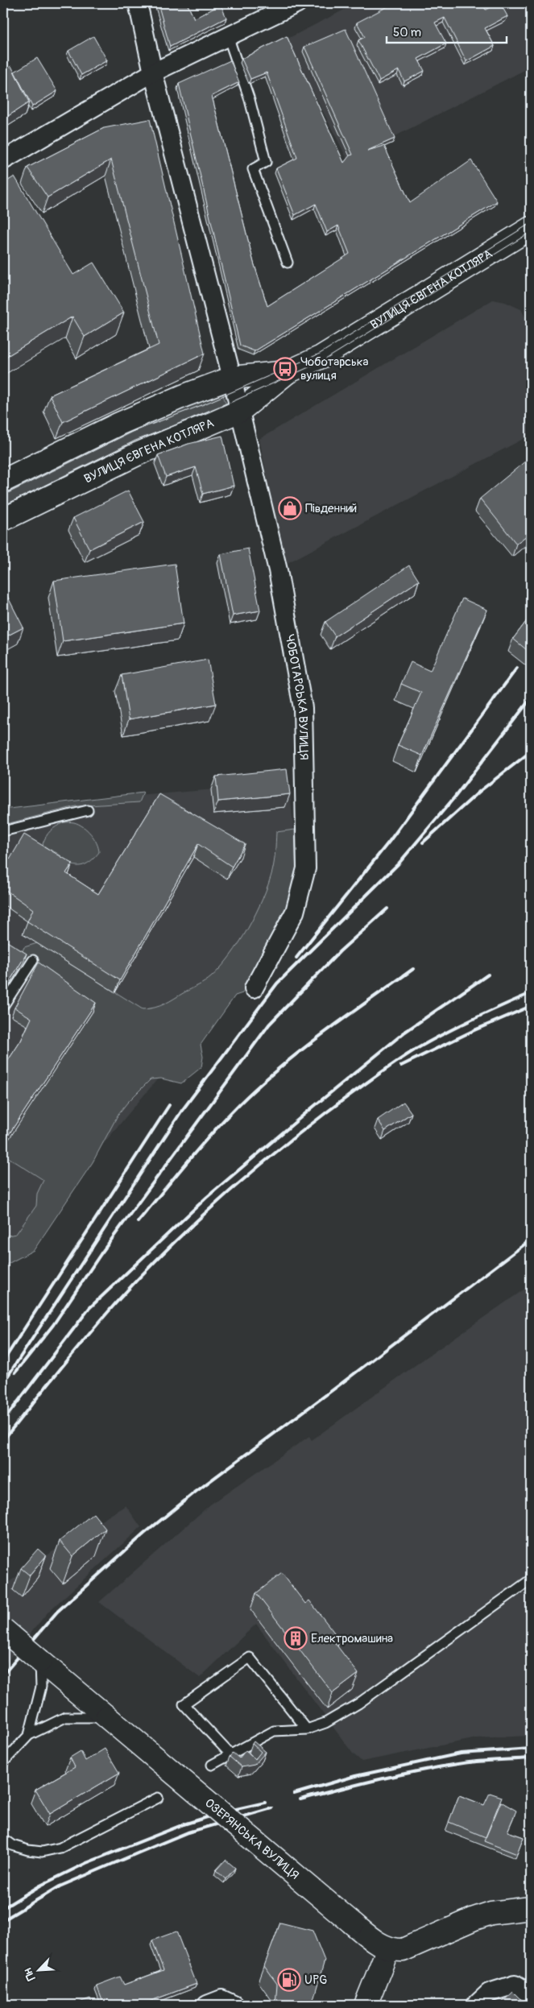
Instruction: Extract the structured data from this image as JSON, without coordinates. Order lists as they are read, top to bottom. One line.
{"streets":{"main road":["ВУЛИЦЯ ЄВГЕНА КОТЛЯРА","ОЗЕРЯНСЬКА ВУЛИЦЯ"],"street":["ЧОБОТАРСЬКА ВУЛИЦЯ"]},"crossings":[["ВУЛИЦЯ ЄВГЕНА КОТЛЯРА","ЧОБОТАРСЬКА ВУЛИЦЯ"]],"places":{"bus stop":["Чоботарська вулиця"],"shop":["Південний"],"building":["Електромашина"],"fuel station":["UPG"]},"scale_bar":"50 m","north":"bottom left"}
